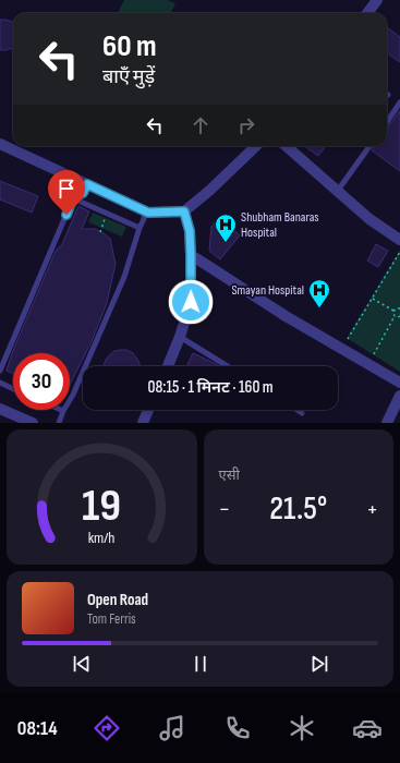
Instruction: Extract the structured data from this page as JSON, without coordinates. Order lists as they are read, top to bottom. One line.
{"places":{"hospital":["Shubham Banaras Hospital","Smayan Hospital"]},"page":{"turn":["60 m","बाएँ मुड़ें"],"limit":"30","trip":"08:15 · 1 मिनट · 160 m","tile":"एसी","heat":["−","21.5°","+"],"song":["Open Road","Tom Ferris"],"tabs":"08:14","gauge":["19","km/h"]}}
